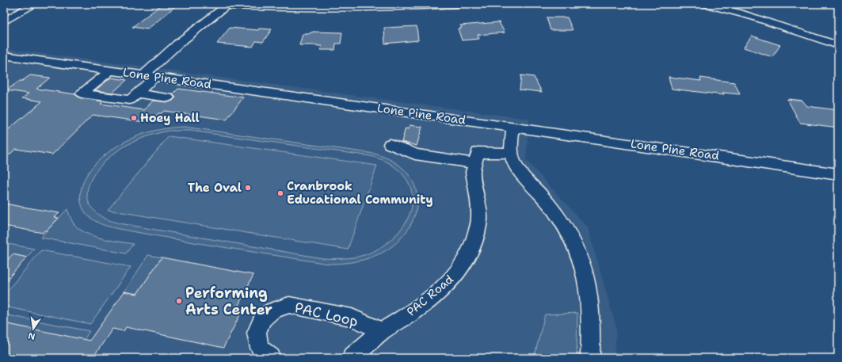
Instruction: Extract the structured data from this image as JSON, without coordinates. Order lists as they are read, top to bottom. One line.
{"streets":{"street":["Lone Pine Road","PAC Road","PAC Loop"]},"crossings":[["PAC Road","PAC Loop"]],"places":["Hoey Hall","The Oval","Cranbrook Educational Community","Performing Arts Center"],"north":"bottom"}
